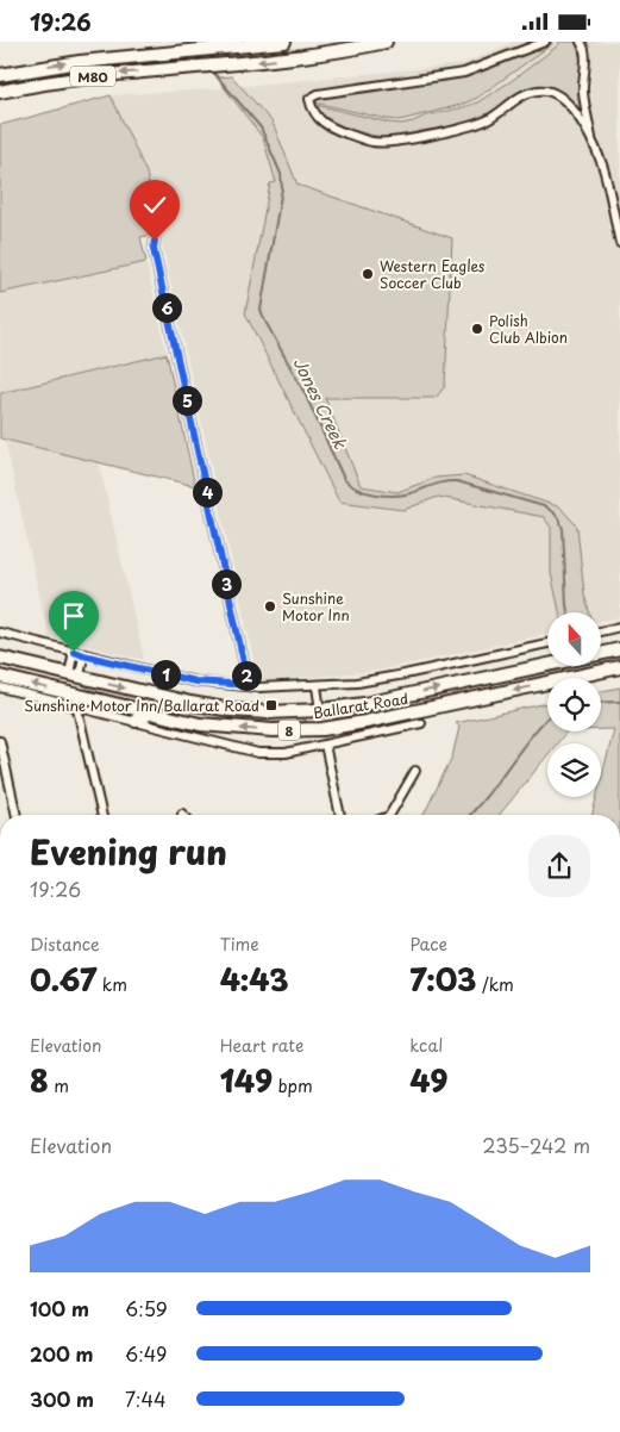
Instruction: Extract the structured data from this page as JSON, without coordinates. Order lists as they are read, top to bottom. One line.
{"streets":{"highway":["M80","Ballarat Road","8"]},"water":["Jones Creek"],"places":{"other":["Western Eagles Soccer Club","Polish Club Albion","Sunshine Motor Inn"],"transit":["Sunshine Motor Inn/Ballarat Road"]},"north":"top","page":{"status":"19:26","pins":["6","5","4","3","1","2"],"heading":["Evening run","19:26"],"stats":[["Distance","0.67 km"],["Time","4:43"],["Pace","7:03 /km"],["Elevation","8 m"],["Heart rate","149 bpm"],["kcal","49"]],"chart":["Elevation","235–242 m"],"list":[{"name":"100 m","note":"6:59"},{"name":"200 m","note":"6:49"},{"name":"300 m","note":"7:44"}]}}
